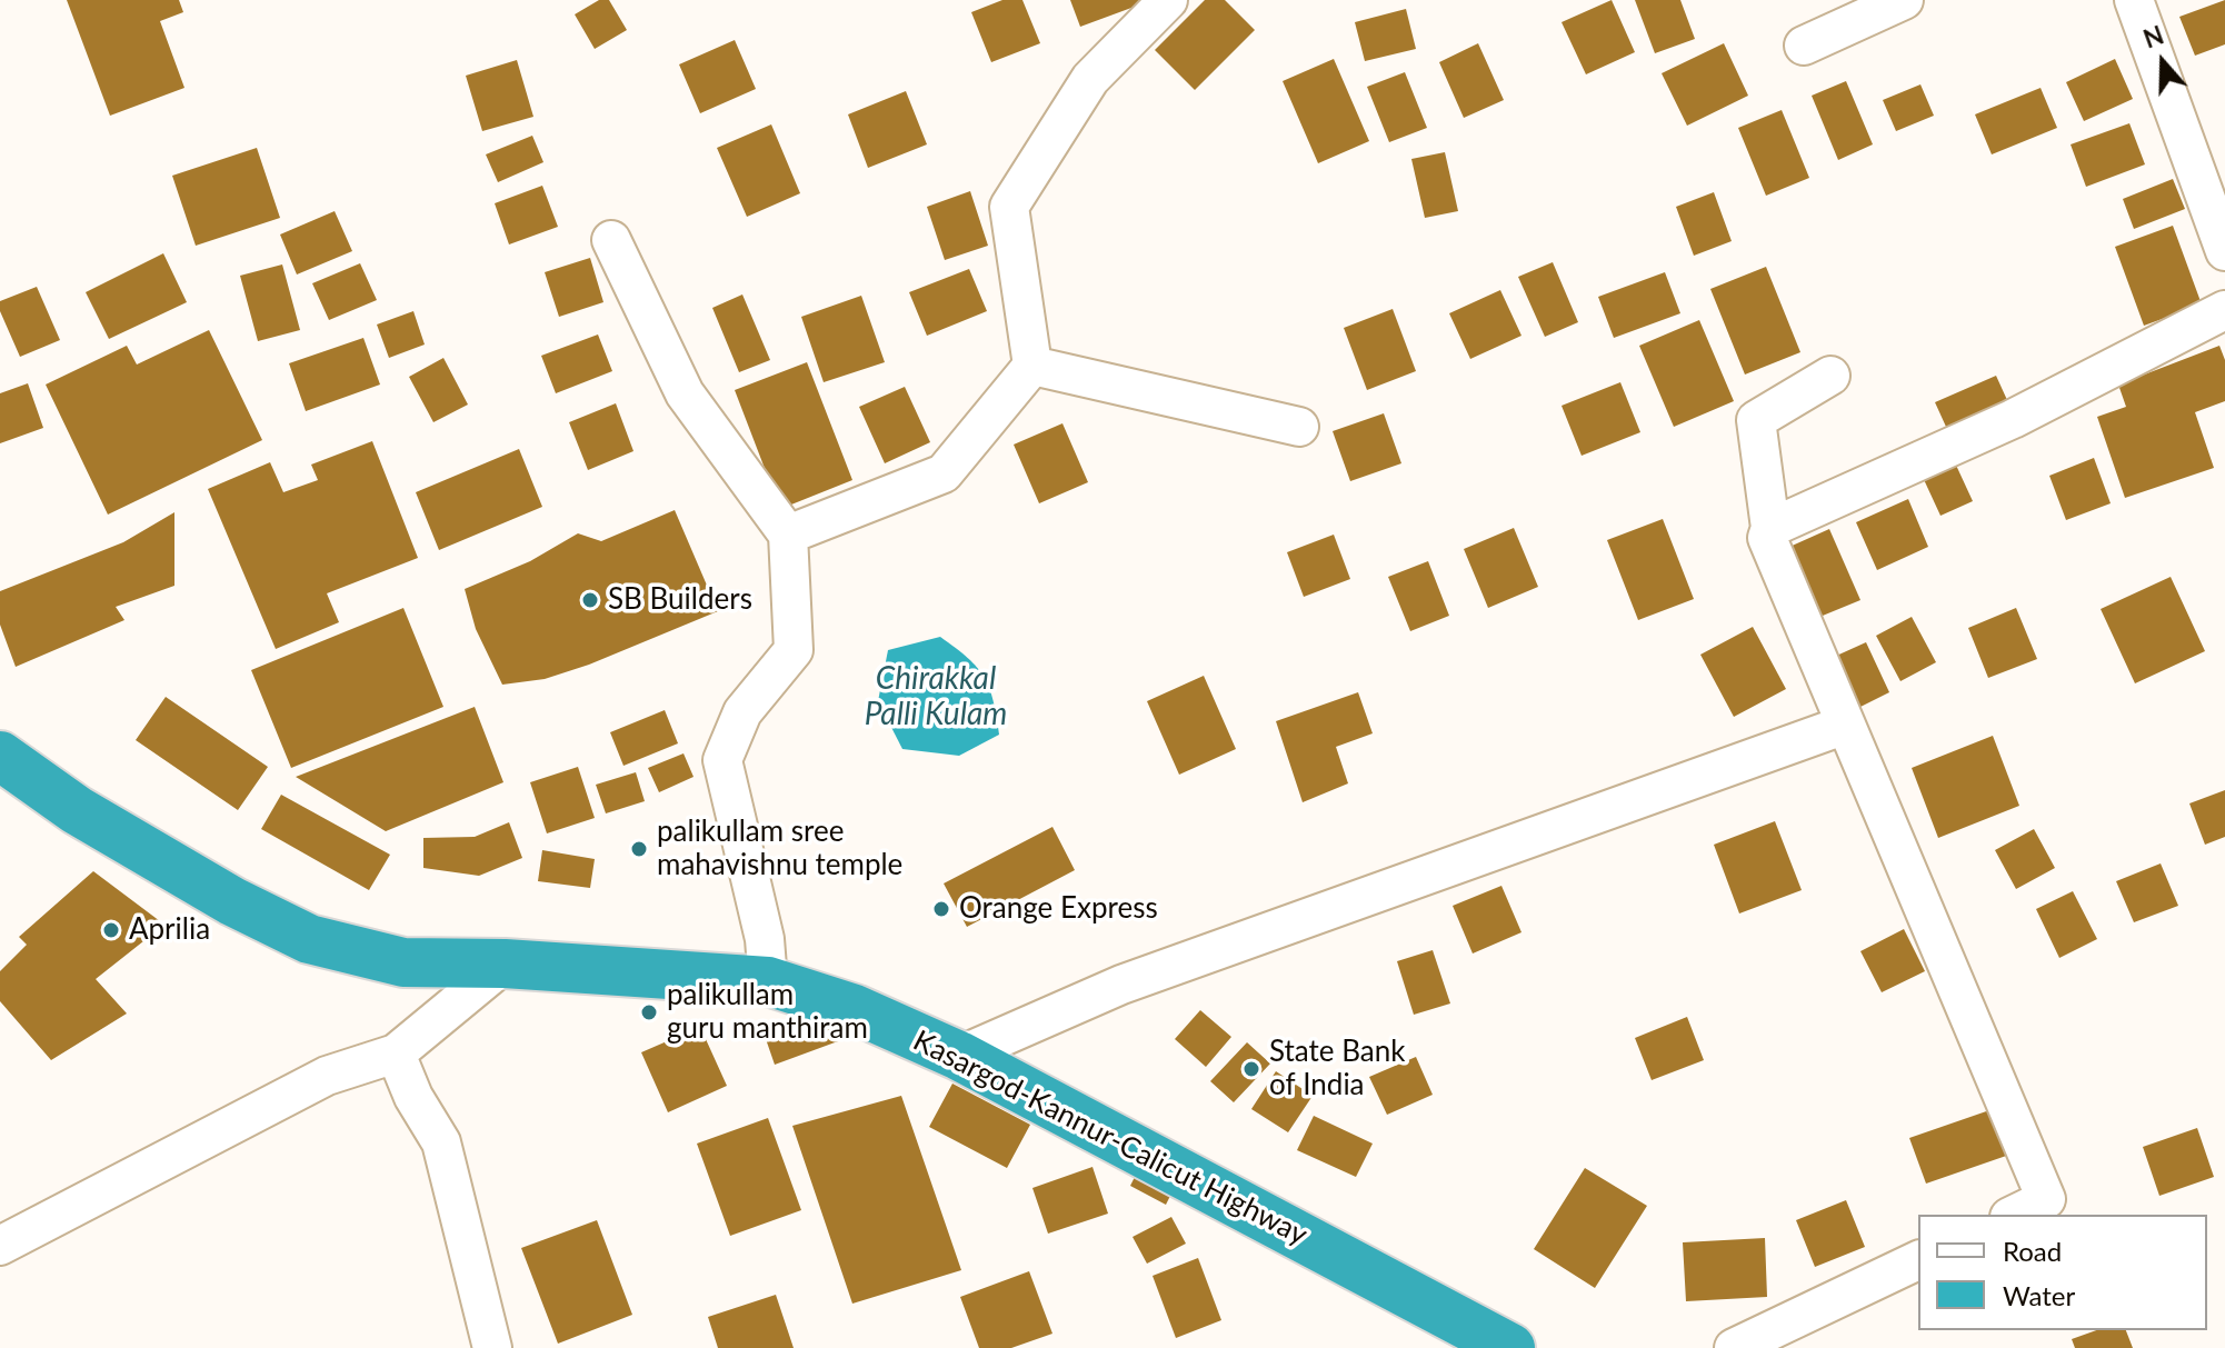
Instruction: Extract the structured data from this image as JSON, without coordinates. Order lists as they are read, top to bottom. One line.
{"streets":{"highway":["Kasargod-Kannur-Calicut Highway"]},"water":["Chirakkal Palli Kulam"],"places":["SB Builders","palikullam sree mahavishnu temple","Orange Express","Aprilia","palikullam guru manthiram","State Bank of India"],"legend":["Road","Water"],"north":"top"}
